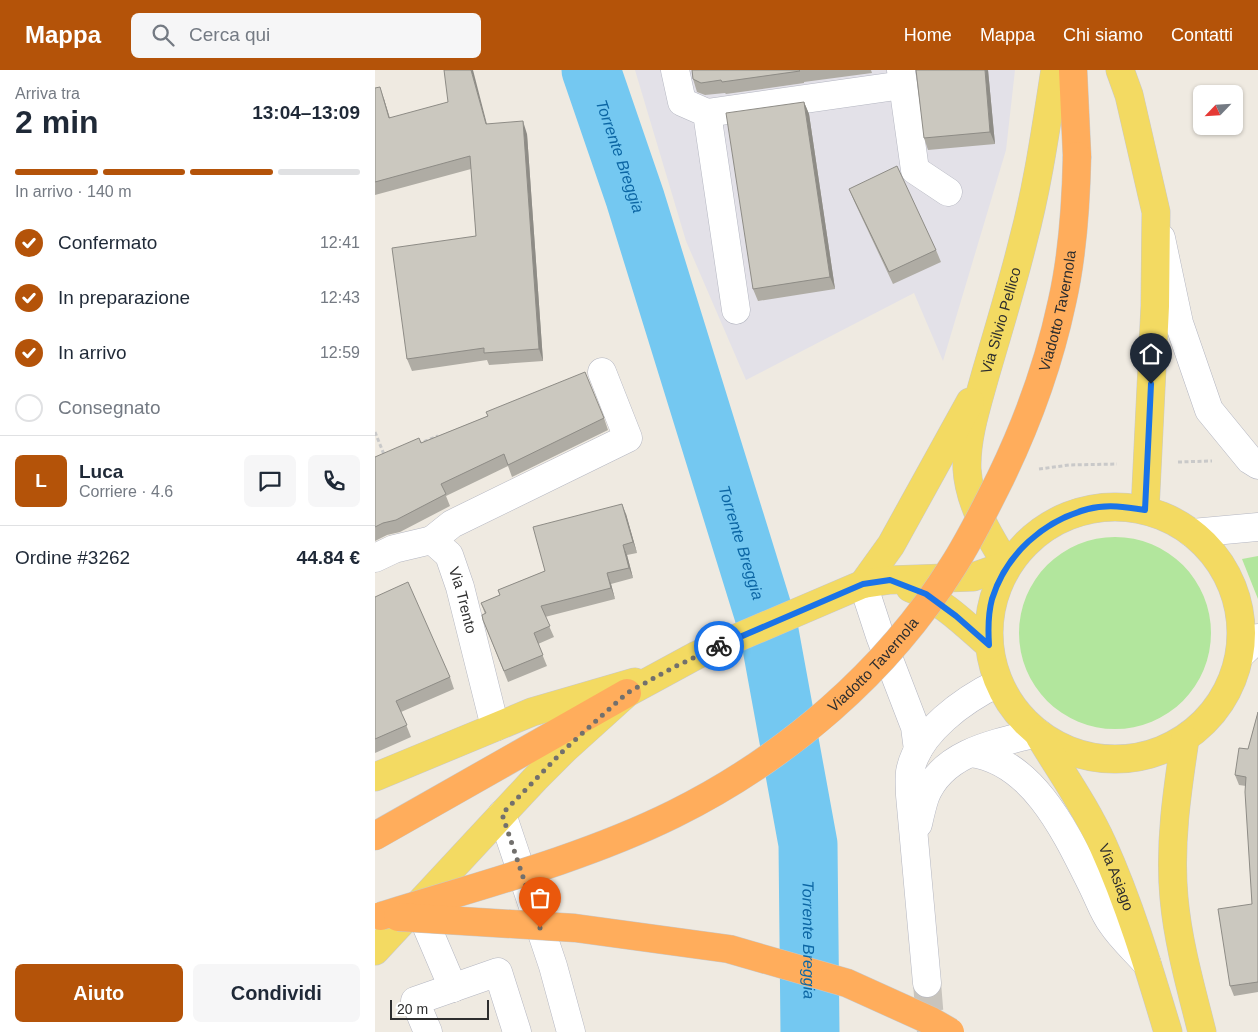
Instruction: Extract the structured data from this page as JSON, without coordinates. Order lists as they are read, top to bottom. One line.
{"streets":{"highway":["Viadotto Tavernola"],"main road":["Via Silvio Pellico","Via Asiago"],"street":["Via Trento"]},"water":["Torrente Breggia"],"scale_bar":"20 m","north":"bottom left","page":{"header":"Mappa","search":"Cerca qui","nav":["Home","Mappa","Chi siamo","Contatti"],"heading":["2 min","Arriva tra","13:04–13:09"],"panel":["Luca","Corriere · 4.6","Ordine #3262","44.84 €"],"bar":"In arrivo · 140 m","list":[["Confermato","12:41"],["In preparazione","12:43"],["In arrivo","12:59"],"Consegnato"],"round":"L","buttons":["Aiuto","Condividi"],"scale":"20 m"}}
